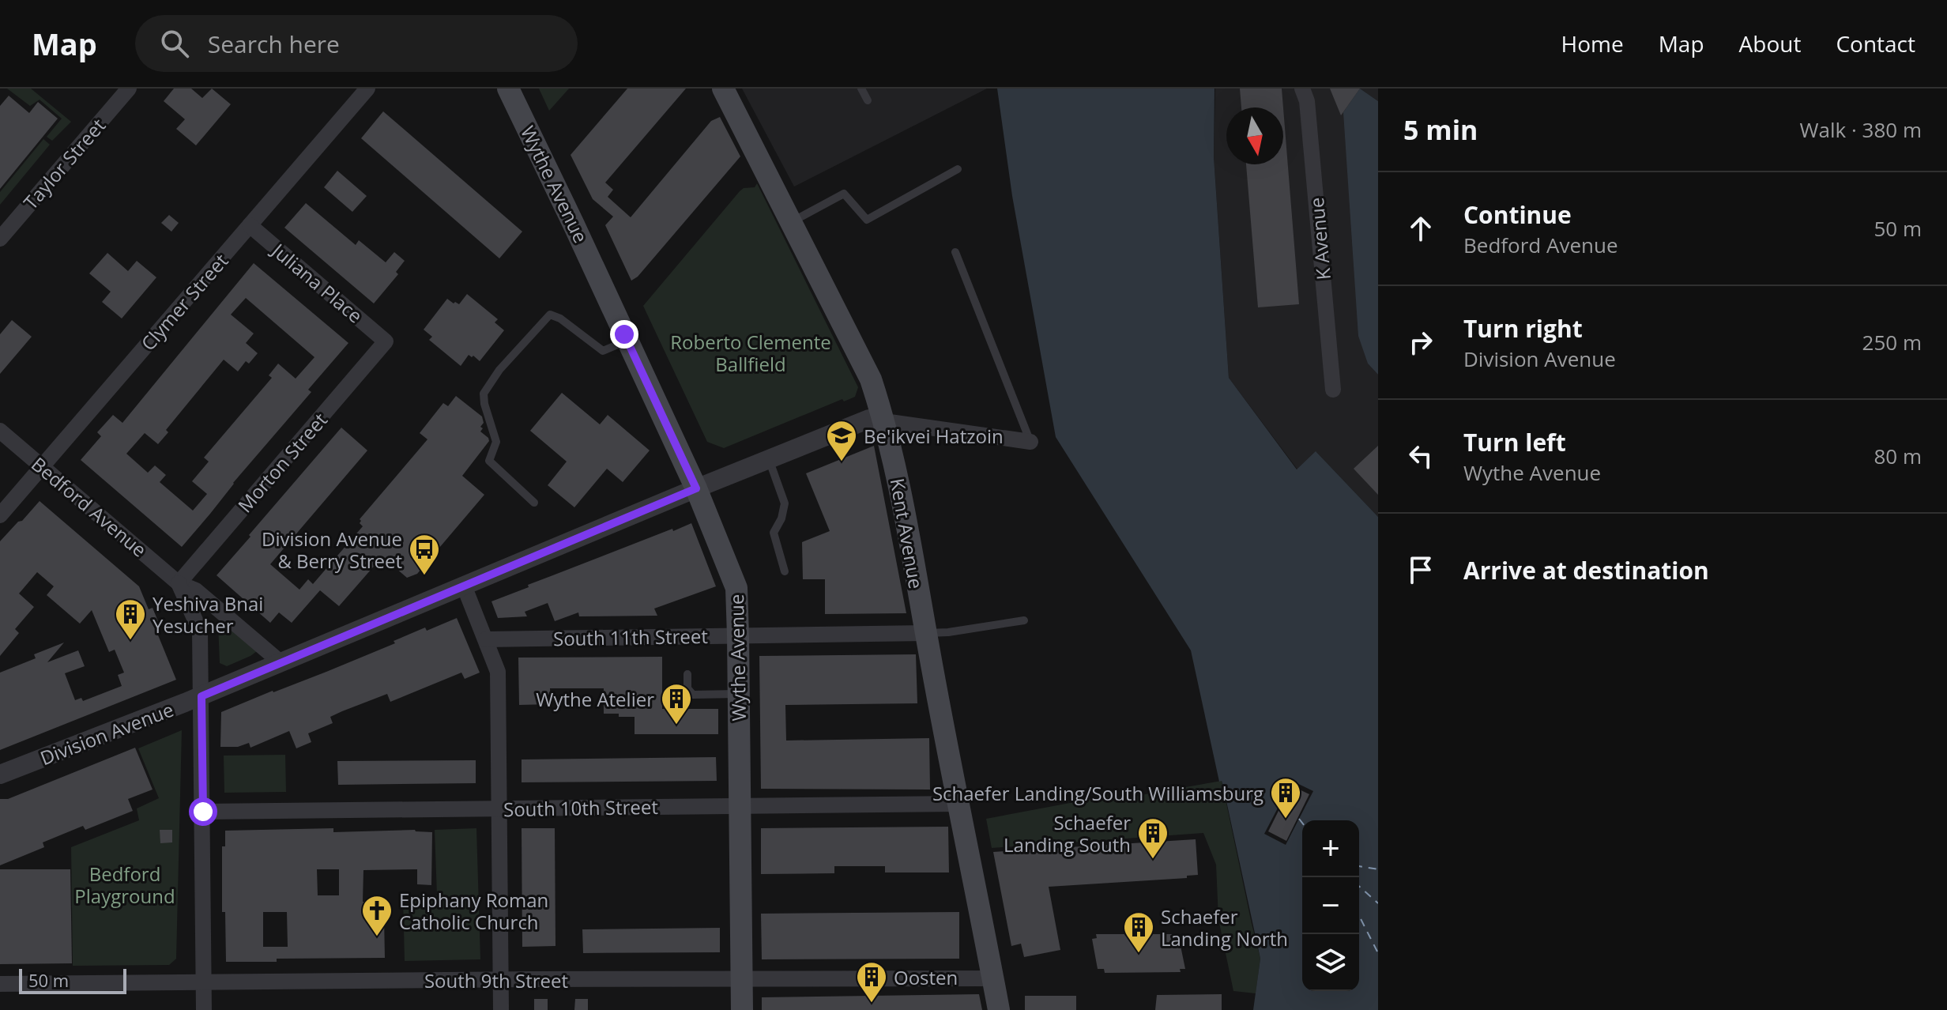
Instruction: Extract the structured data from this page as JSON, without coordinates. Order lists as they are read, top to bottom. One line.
{"streets":{"main road":["Wythe Avenue","Kent Avenue"],"street":["Taylor Street","K Avenue","Juliana Place","Clymer Street","Morton Street","Bedford Avenue","South 11th Street","Division Avenue","South 10th Street","South 9th Street"]},"crossings":[["Wythe Avenue","South 11th Street"],["Wythe Avenue","Division Avenue"],["Wythe Avenue","South 10th Street"],["Wythe Avenue","South 9th Street"],["Juliana Place","Clymer Street"],["Juliana Place","Morton Street"],["Clymer Street","Bedford Avenue"],["Morton Street","Bedford Avenue"],["Bedford Avenue","Division Avenue"],["Bedford Avenue","South 10th Street"],["Bedford Avenue","South 9th Street"],["Kent Avenue","South 11th Street"],["Kent Avenue","Division Avenue"],["Kent Avenue","South 10th Street"],["Kent Avenue","South 9th Street"]],"parks":["Roberto Clemente Ballfield","Bedford Playground"],"places":{"school or university":["Be'ikvei Hatzoin"],"bus stop":["Division Avenue & Berry Street"],"building":["Yeshiva Bnai Yesucher","Wythe Atelier","Schaefer Landing/South Williamsburg","Schaefer Landing South","Schaefer Landing North","Oosten"],"church":["Epiphany Roman Catholic Church"]},"scale_bar":"50 m","north":"bottom","page":{"header":"Map","search":"Search here","nav":["Home","Map","About","Contact"],"heading":["5 min","Walk · 380 m"],"list":[["Continue","Bedford Avenue","50 m"],["Turn right","Division Avenue","250 m"],["Turn left","Wythe Avenue","80 m"],"Arrive at destination"],"map_buttons":["+","−"],"scale":"50 m"}}
